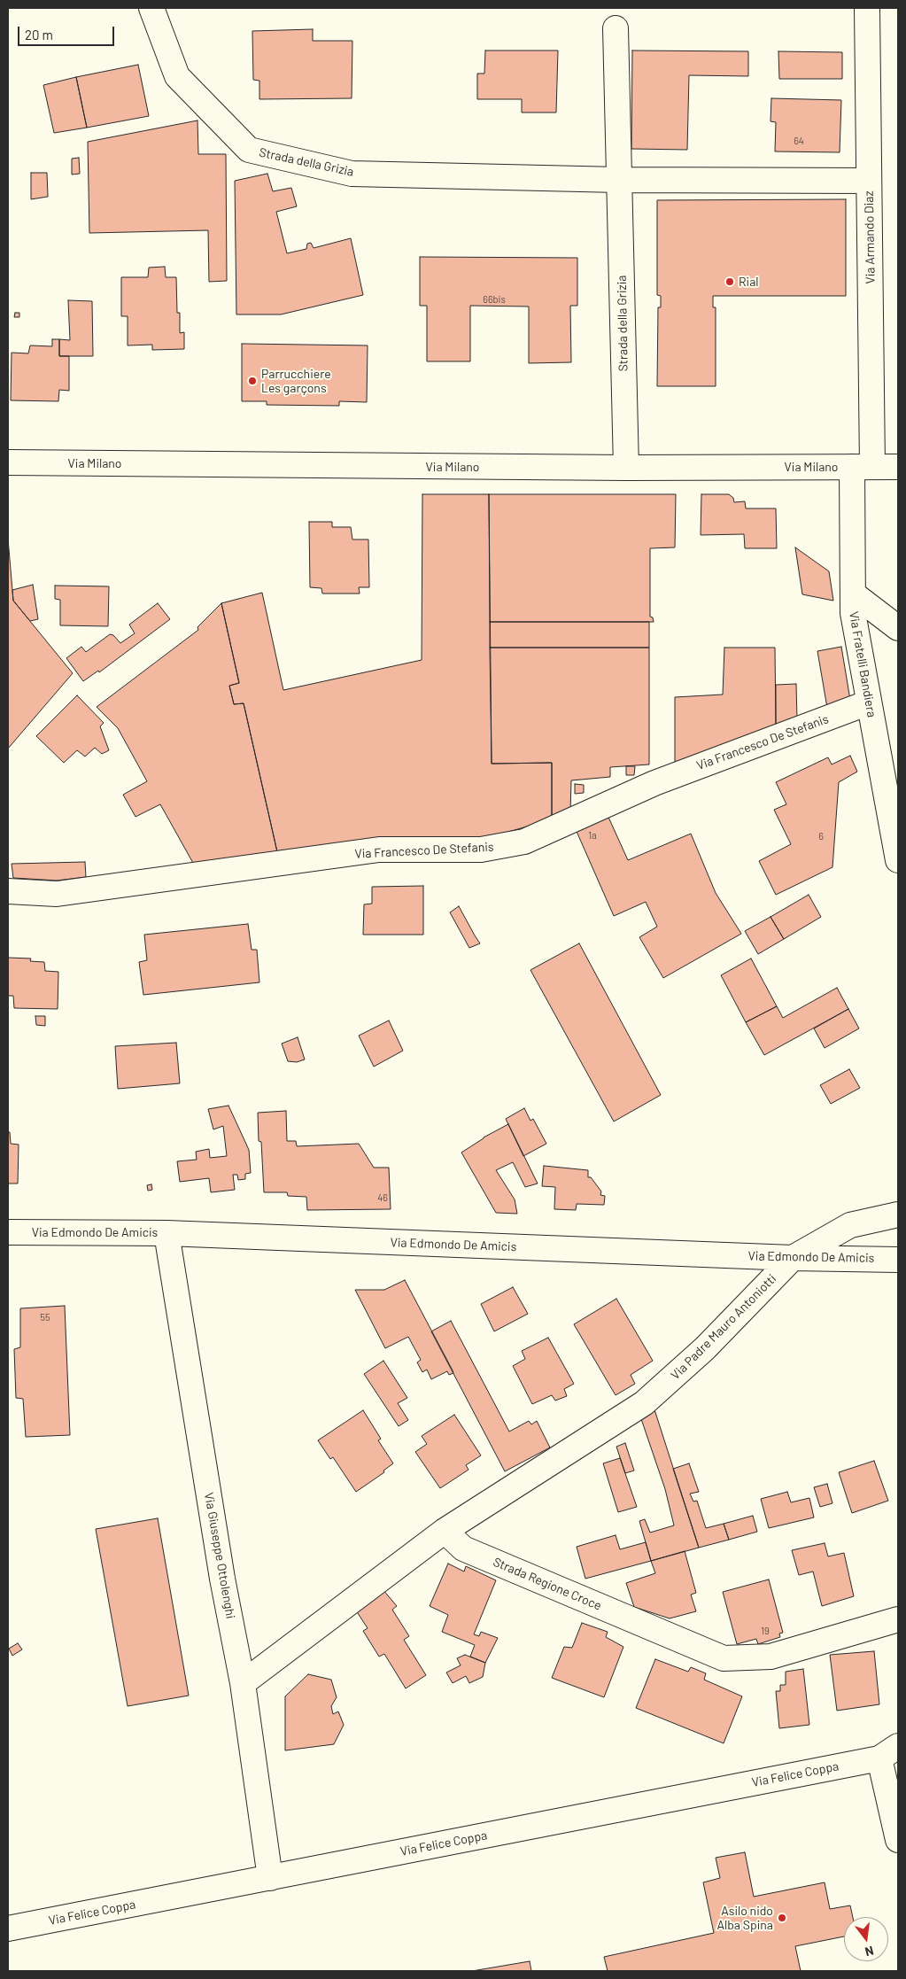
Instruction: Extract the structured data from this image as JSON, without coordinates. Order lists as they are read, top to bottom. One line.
{"streets":{"street":["Strada della Grizia","Via Armando Diaz","Via Milano","Via Fratelli Bandiera","Via Francesco De Stefanis","Via Edmondo De Amicis","Via Padre Mauro Antoniotti","Via Giuseppe Ottolenghi","Strada Regione Croce","Via Felice Coppa"]},"crossings":[["Strada della Grizia","Via Armando Diaz"],["Strada della Grizia","Via Milano"],["Via Armando Diaz","Via Milano"],["Via Armando Diaz","Via Fratelli Bandiera"],["Via Milano","Via Fratelli Bandiera"],["Via Fratelli Bandiera","Via Francesco De Stefanis"],["Via Edmondo De Amicis","Via Padre Mauro Antoniotti"],["Via Edmondo De Amicis","Via Giuseppe Ottolenghi"],["Via Padre Mauro Antoniotti","Strada Regione Croce"],["Via Giuseppe Ottolenghi","Via Felice Coppa"]],"places":["Rial","Parrucchiere Les garçons","Asilo nido Alba Spina"],"house_numbers":["64","66bis","1a","6","46","55","19"],"scale_bar":"20 m","north":"bottom"}
